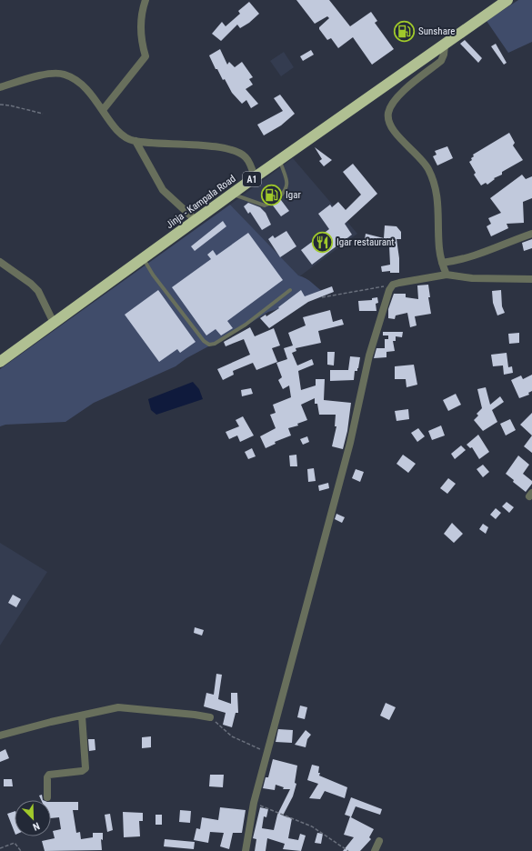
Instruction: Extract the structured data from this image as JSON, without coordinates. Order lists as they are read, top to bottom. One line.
{"streets":{"highway":["A1","Jinja - Kampala Road"]},"places":{"fuel station":["Sunshare","Igar"],"restaurant":["Igar restaurant"]},"north":"bottom right"}
